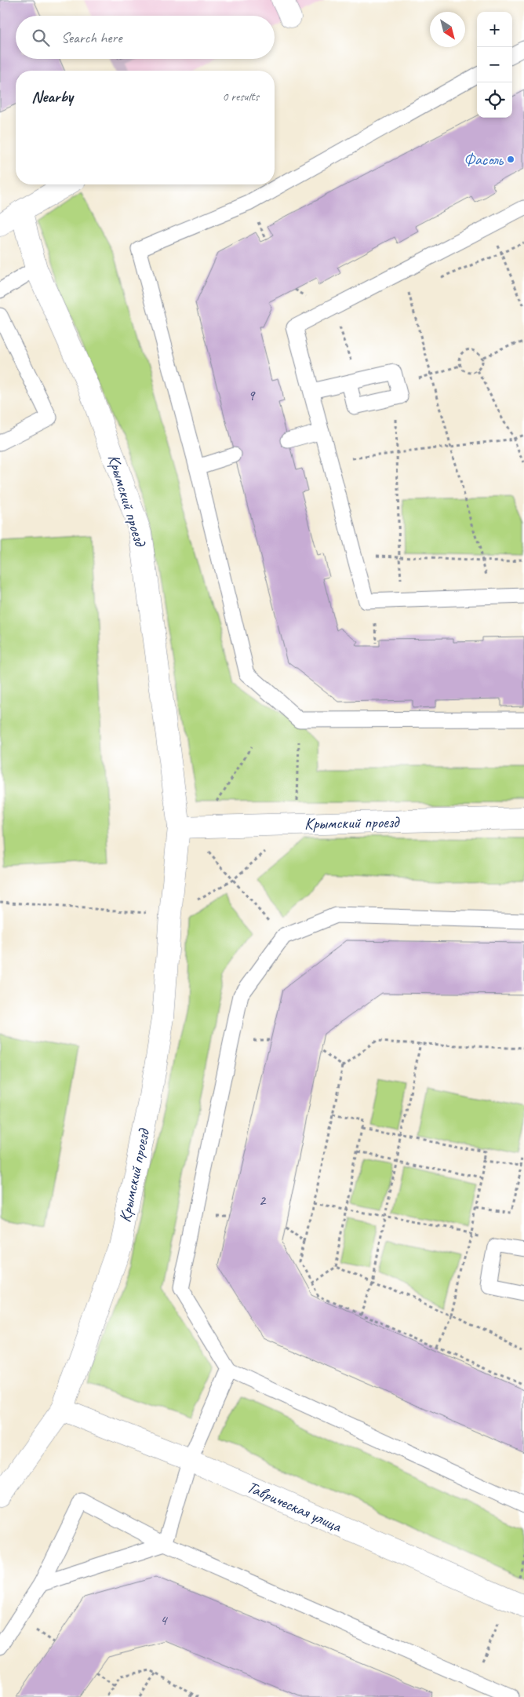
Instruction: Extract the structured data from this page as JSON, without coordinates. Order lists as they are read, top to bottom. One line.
{"streets":{"street":["Крымский проезд","Таврическая улица"]},"crossings":[["Крымский проезд","Таврическая улица"]],"places":["Фасоль"],"house_numbers":["9","2","4"],"north":"bottom right","page":{"map_buttons":["+","−"],"search":"Search here","heading":["Nearby","0 results"]}}
